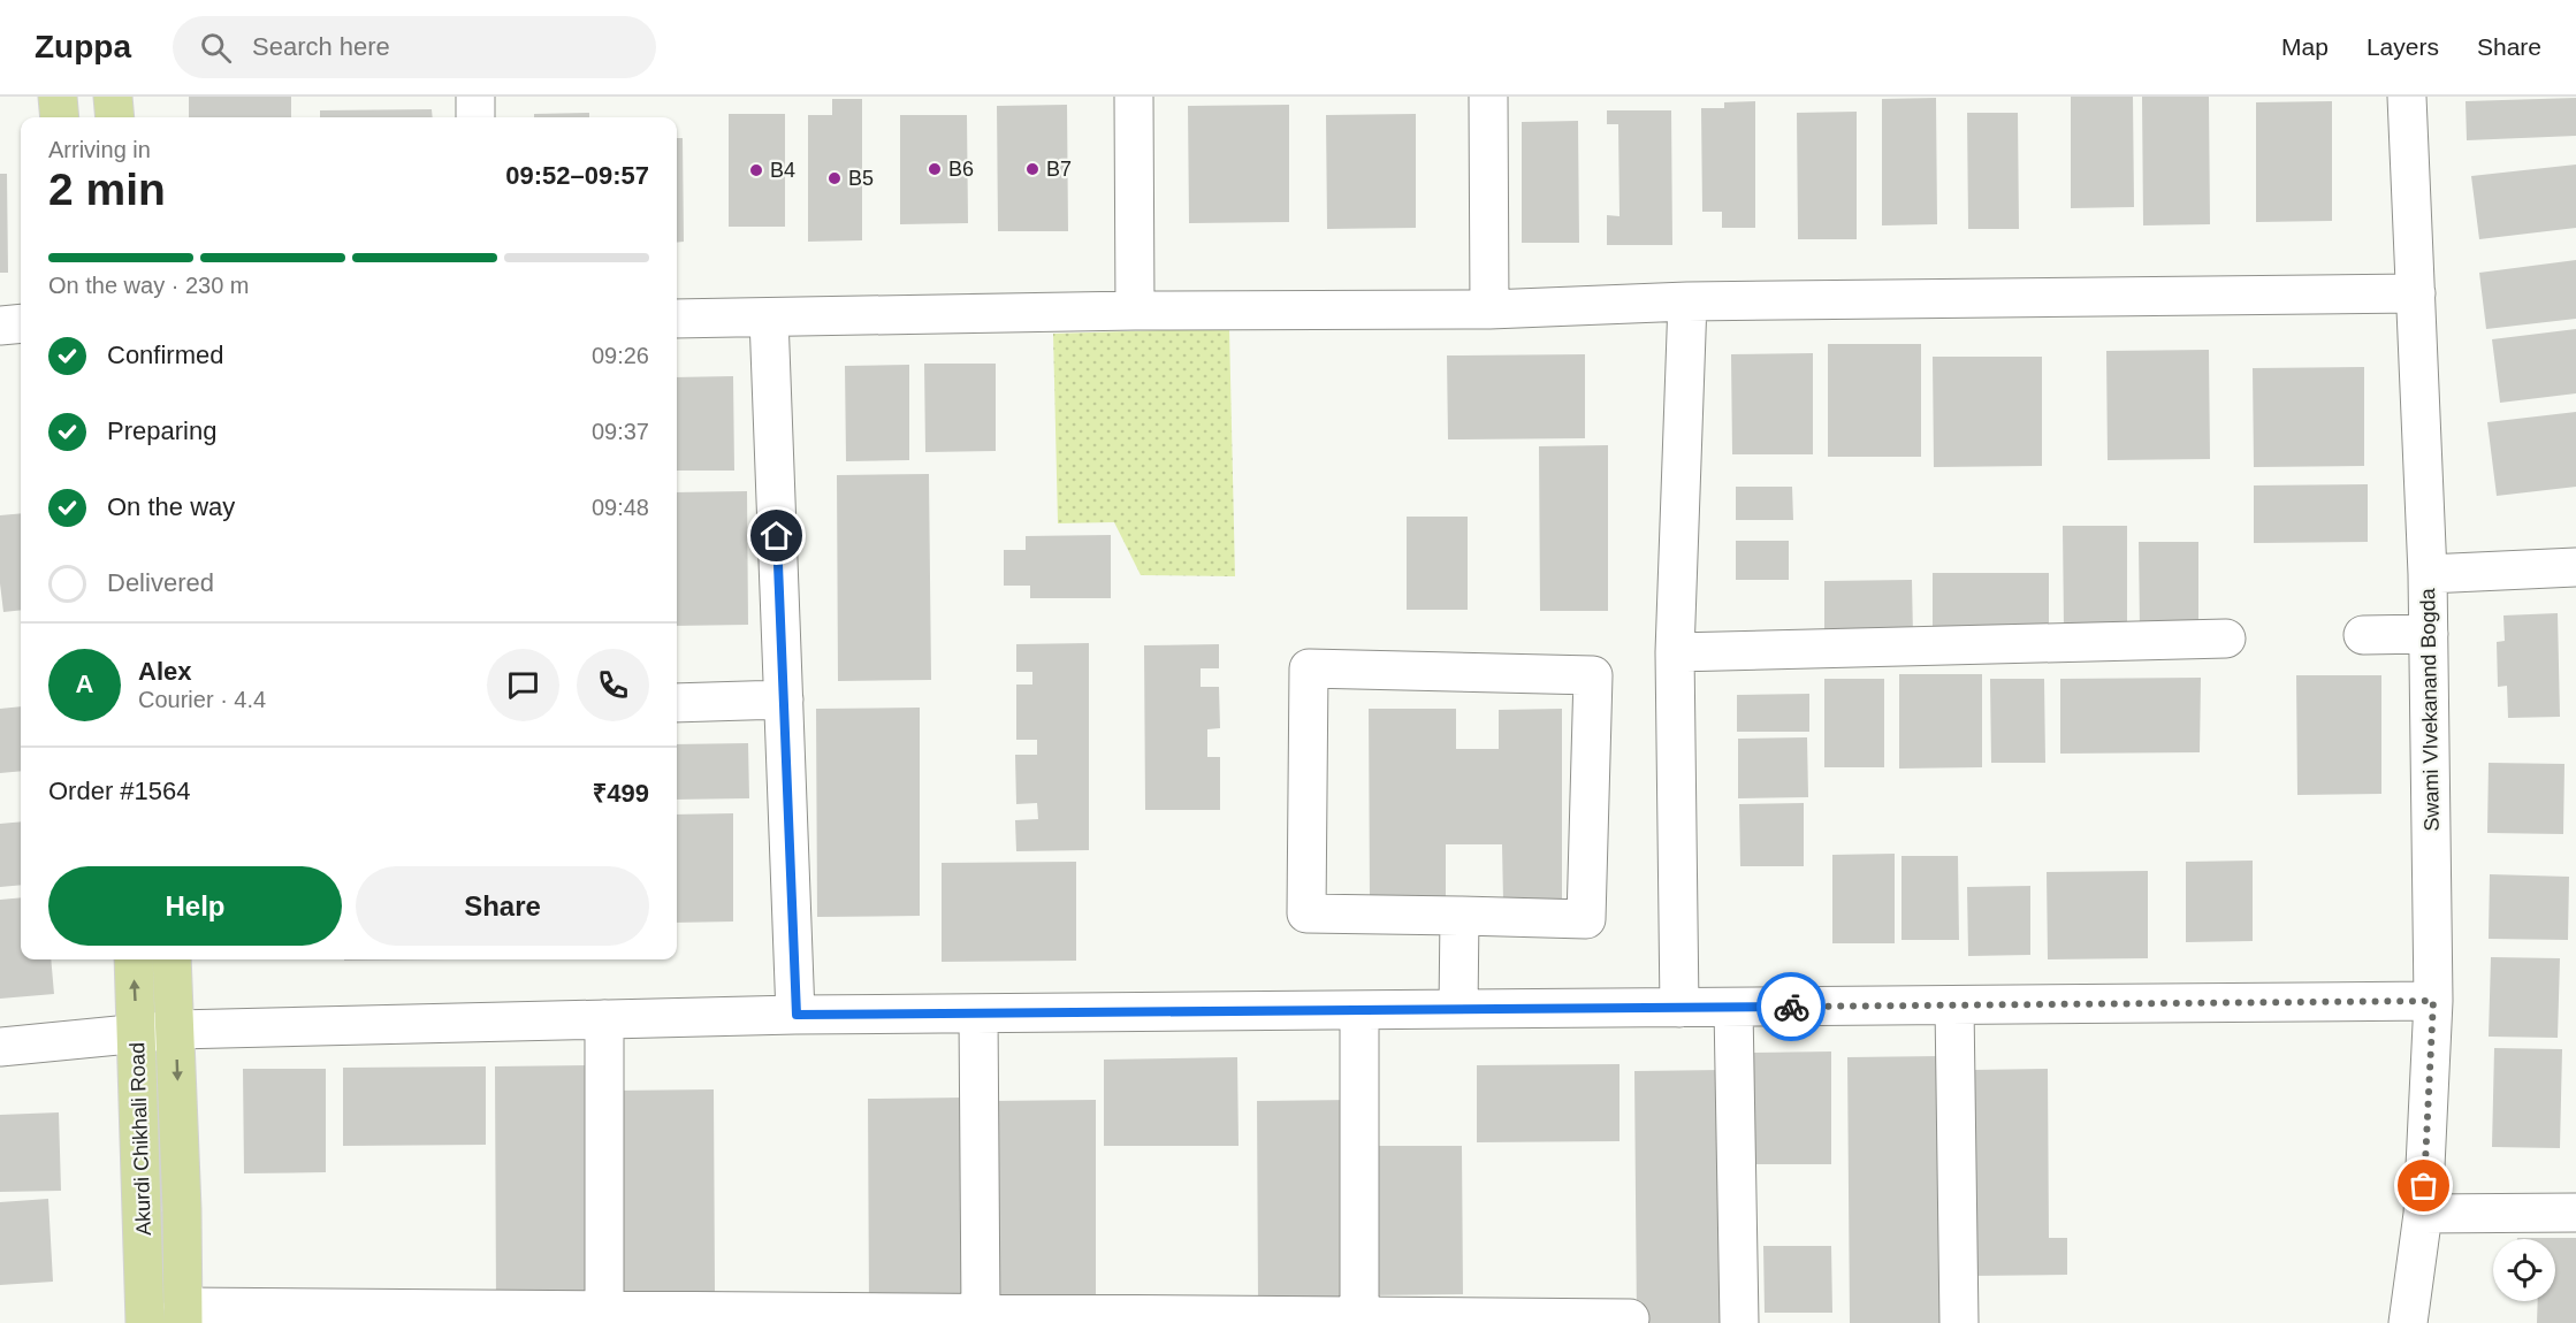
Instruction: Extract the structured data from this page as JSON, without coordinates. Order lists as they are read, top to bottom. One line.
{"streets":{"main road":["Akurdi Chikhali Road"],"street":["Swami VIvekanand Bogda"]},"places":["B6","B7","B4","B5"],"page":{"header":"Zuppa","search":"Search here","nav":["Map","Layers","Share"],"heading":["2 min","Arriving in","09:52–09:57"],"panel":["Alex","Courier · 4.4","Order #1564","₹499"],"bar":"On the way · 230 m","list":[["Confirmed","09:26"],["Preparing","09:37"],["On the way","09:48"],"Delivered"],"round":"A","buttons":["Help","Share"]}}
